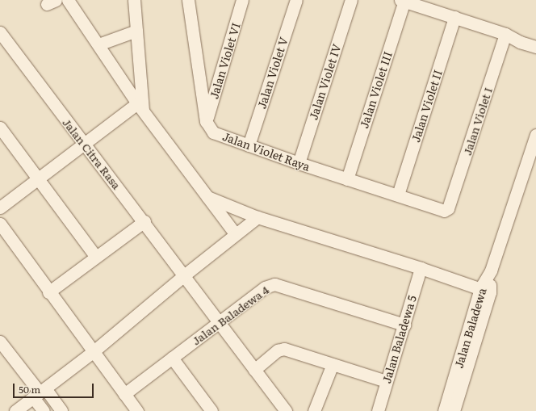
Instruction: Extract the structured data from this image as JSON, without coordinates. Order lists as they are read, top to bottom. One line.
{"streets":{"street":["Jalan Violet VI","Jalan Violet V","Jalan Violet IV","Jalan Violet III","Jalan Violet II","Jalan Violet I","Jalan Violet Raya","Jalan Citra Rasa","Jalan Baladewa 4","Jalan Baladewa","Jalan Baladewa 5"]},"crossings":[["Jalan Violet VI","Jalan Violet Raya"],["Jalan Violet V","Jalan Violet Raya"],["Jalan Violet IV","Jalan Violet Raya"],["Jalan Violet III","Jalan Violet Raya"],["Jalan Violet II","Jalan Violet Raya"],["Jalan Violet I","Jalan Violet Raya"],["Jalan Citra Rasa","Jalan Baladewa 4"],["Jalan Baladewa 4","Jalan Baladewa 5"]],"scale_bar":"50 m"}
